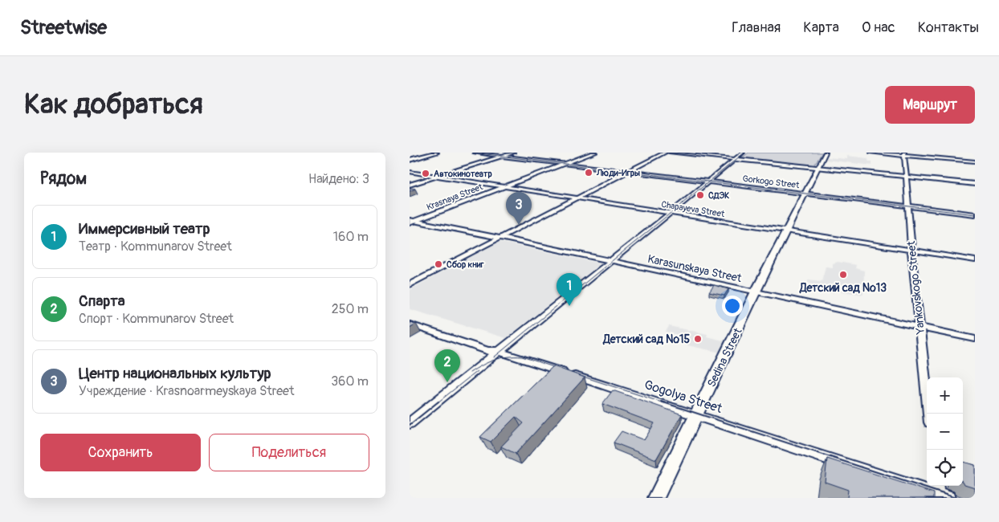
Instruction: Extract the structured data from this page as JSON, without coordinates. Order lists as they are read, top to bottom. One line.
{"streets":{"main road":["Krasnaya Street","Sedina Street"],"street":["Gorkogo Street","Chapayeva Street","Karasunskaya Street","Yankovskogo Street","Gogolya Street"]},"crossings":[["Gorkogo Street","Krasnaya Street"],["Gorkogo Street","Yankovskogo Street"],["Gorkogo Street","Sedina Street"],["Krasnaya Street","Chapayeva Street"],["Krasnaya Street","Karasunskaya Street"],["Chapayeva Street","Yankovskogo Street"],["Chapayeva Street","Sedina Street"],["Karasunskaya Street","Yankovskogo Street"],["Karasunskaya Street","Sedina Street"],["Sedina Street","Gogolya Street"]],"places":["Люди-Игры","Автокинотеатр","СДЭК","Сбор книг","Детский сад №13","Детский сад №15"],"page":{"header":"Streetwise","nav":["Главная","Карта","О нас","Контакты"],"buttons":["Маршрут",["Сохранить","Поделиться"]],"title":"Как добраться","heading":["Рядом","Найдено: 3"],"pins":["3","1","2"],"list":[{"mark":"1","name":"Иммерсивный театр","note":"Театр · Kommunarov Street","value":"160 m"},{"mark":"2","name":"Спарта","note":"Спорт · Kommunarov Street","value":"250 m"},{"mark":"3","name":"Центр национальных культур","note":"Учреждение · Krasnoarmeyskaya Street","value":"360 m"}],"map_buttons":["+","−"]}}
